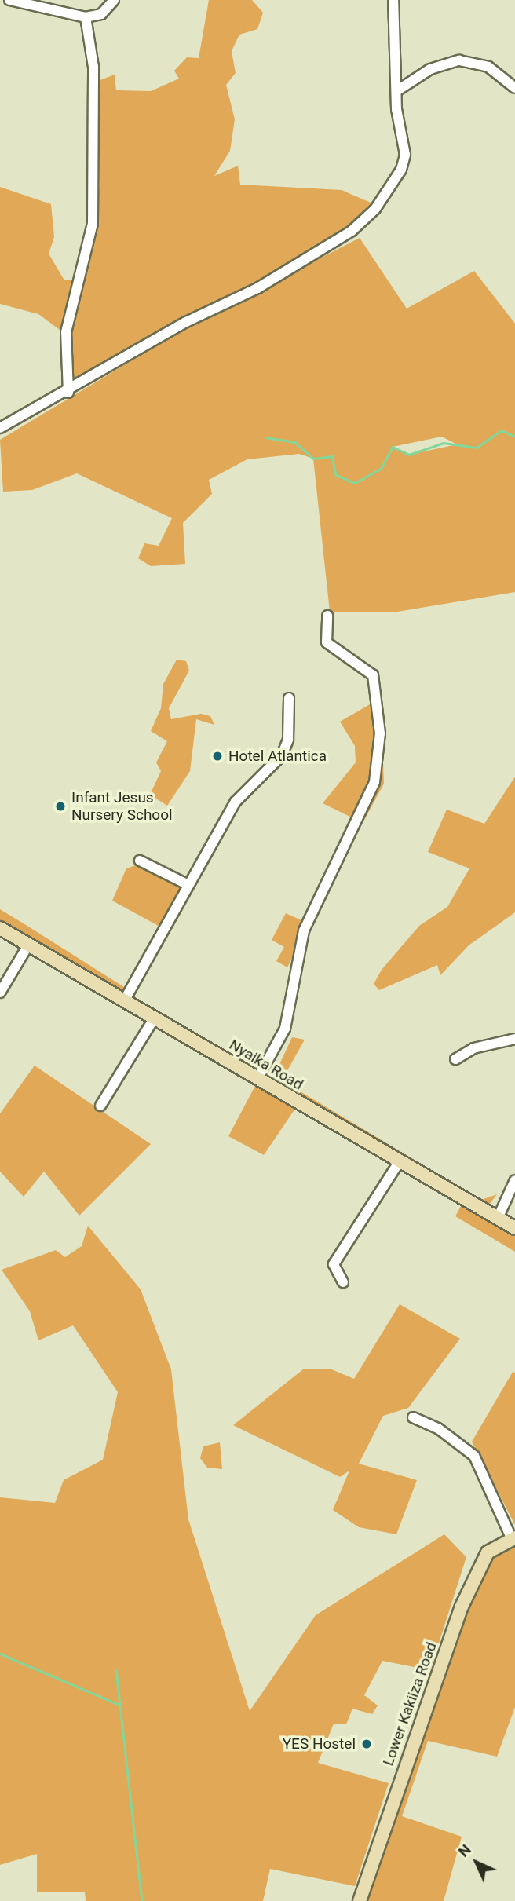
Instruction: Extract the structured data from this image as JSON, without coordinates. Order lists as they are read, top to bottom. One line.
{"streets":{"street":["Nyaika Road","Lower Kakiiza Road"]},"places":["Hotel Atlantica","Infant Jesus Nursery School","YES Hostel"],"north":"top left"}
